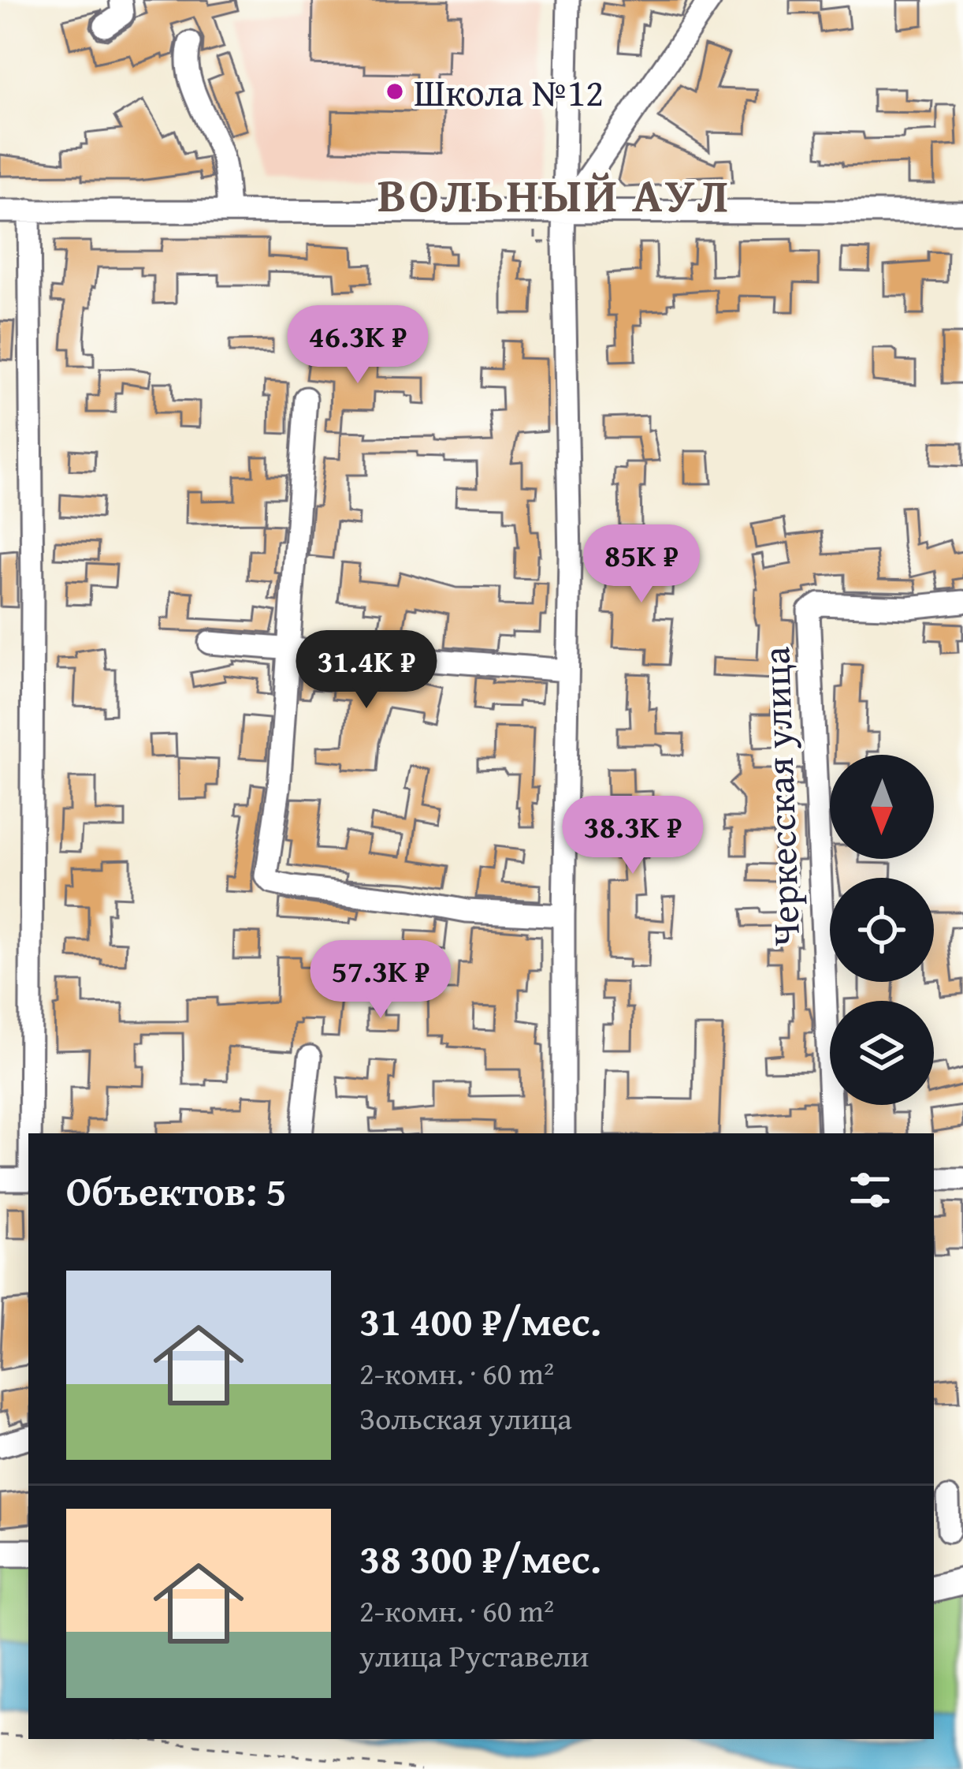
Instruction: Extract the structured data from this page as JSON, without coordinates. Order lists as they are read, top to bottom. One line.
{"streets":{"street":["Черкесская улица"]},"districts":["ВОЛЬНЫЙ АУЛ"],"places":["Школа №12"],"north":"bottom","page":{"price":["46.3K ₽","85K ₽","31.4K ₽","38.3K ₽","57.3K ₽"],"heading":"Объектов: 5","list":[{"name":"31 400 ₽/мес.","note":"2-комн. · 60 m² · Зольская улица"},{"name":"38 300 ₽/мес.","note":"2-комн. · 60 m² · улица Руставели"}]}}
